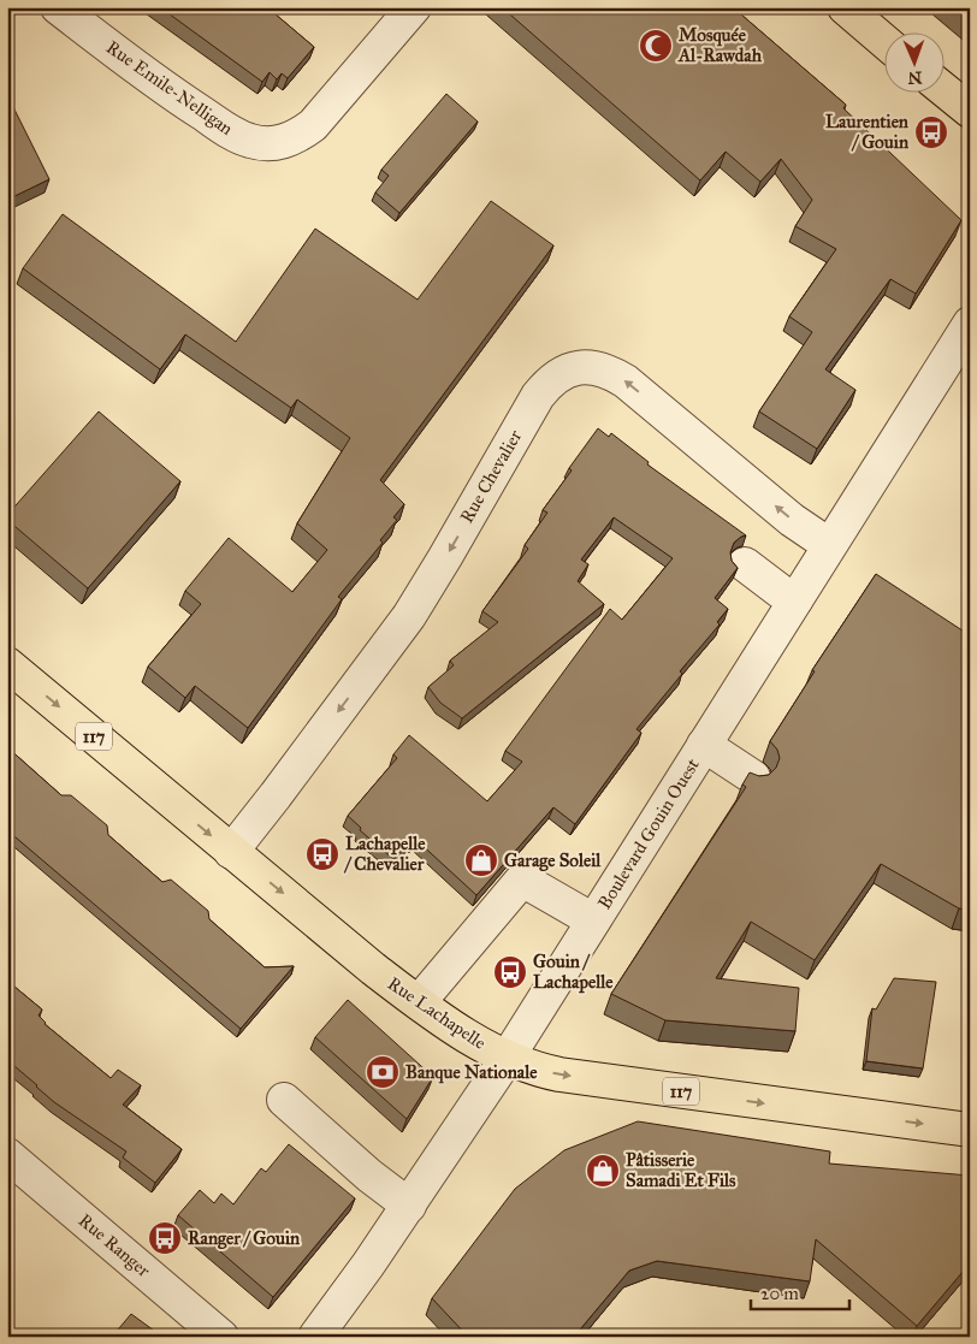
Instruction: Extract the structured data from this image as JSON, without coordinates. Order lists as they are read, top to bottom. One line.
{"streets":{"main road":["117","Rue Lachapelle"],"street":["Rue Emile-Nelligan","Rue Chevalier","Boulevard Gouin Ouest","Rue Ranger"]},"crossings":[["Rue Chevalier","Boulevard Gouin Ouest"],["Rue Chevalier","Rue Lachapelle"],["Boulevard Gouin Ouest","Rue Lachapelle"]],"one_way":["Rue Lachapelle"],"places":{"mosque":["Mosquée Al-Rawdah"],"bus stop":["Laurentien / Gouin","Lachapelle / Chevalier","Gouin / Lachapelle","Ranger / Gouin"],"shop":["Garage Soleil","Pâtisserie Samadi Et Fils"],"bank":["Banque Nationale"]},"scale_bar":"20 m","north":"bottom"}
